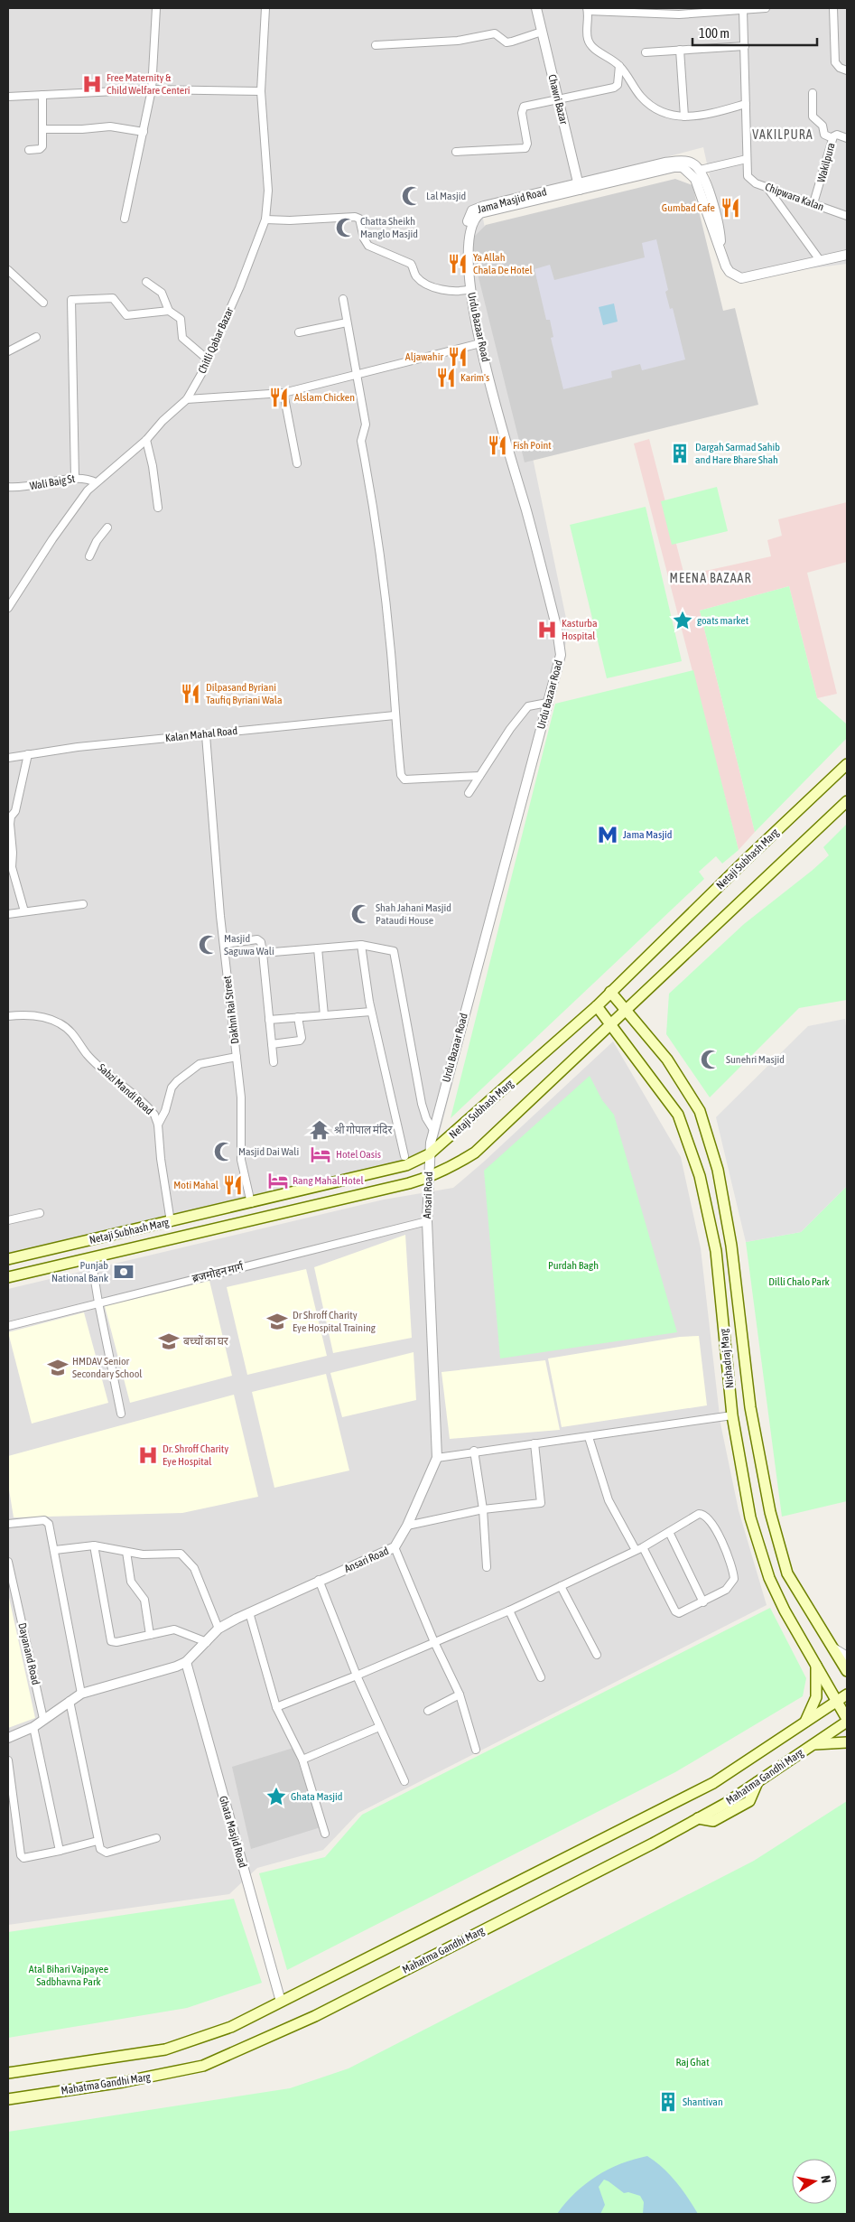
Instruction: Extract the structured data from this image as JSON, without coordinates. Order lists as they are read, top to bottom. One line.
{"streets":{"main road":["Netaji Subhash Marg","Nishadraj Marg","Mahatma Gandhi Marg"],"street":["Chawri Bazar","Wakilpura","Chipwara Kalan","Jama Masjid Road","Urdu Bazaar Road","Chitli Qabar Bazar","Wali Baig St","Kalan Mahal Road","Dakhni Rai Street","Sabzi Mandi Road","Ansari Road","ब्रजमोहन मार्ग","Dayanand Road","Ghata Masjid Road"]},"crossings":[["Chawri Bazar","Jama Masjid Road"],["Wakilpura","Chipwara Kalan"],["Jama Masjid Road","Urdu Bazaar Road"],["Urdu Bazaar Road","Netaji Subhash Marg"],["Urdu Bazaar Road","Ansari Road"],["Chitli Qabar Bazar","Wali Baig St"],["Kalan Mahal Road","Dakhni Rai Street"],["Netaji Subhash Marg","Dakhni Rai Street"],["Netaji Subhash Marg","Sabzi Mandi Road"],["Netaji Subhash Marg","Ansari Road"],["Netaji Subhash Marg","Nishadraj Marg"],["Ansari Road","ब्रजमोहन मार्ग"],["Ansari Road","Dayanand Road"],["Ansari Road","Ghata Masjid Road"],["Nishadraj Marg","Mahatma Gandhi Marg"],["Mahatma Gandhi Marg","Ghata Masjid Road"]],"districts":["VAKILPURA","MEENA BAZAAR"],"parks":["Purdah Bagh","Dilli Chalo Park","Atal Bihari Vajpayee Sadbhavna Park","Raj Ghat"],"places":{"hospital":["Free Maternity & Child Welfare Centeri","Kasturba Hospital","Dr. Shroff Charity Eye Hospital"],"mosque":["Lal Masjid","Chatta Sheikh Manglo Masjid","Shah Jahani Masjid Pataudi House","Masjid Saguwa Wali","Sunehri Masjid","Masjid Dai Wali"],"restaurant":["Gumbad Cafe","Ya Allah Chala De Hotel","Aljawahir","Karim's","Alslam Chicken","Fish Point","Dilpasand Byriani Taufiq Byriani Wala","Moti Mahal"],"building":["Dargah Sarmad Sahib and Hare Bhare Shah","Shantivan"],"place":["goats market","Ghata Masjid"],"metro station":["Jama Masjid"],"temple":["श्री गोपाल मंदिर"],"hotel":["Hotel Oasis","Rang Mahal Hotel"],"bank":["Punjab National Bank"],"school or university":["Dr Shroff Charity Eye Hospital Training","बच्चों का घर","HMDAV Senior Secondary School"]},"scale_bar":"100 m","north":"right"}
